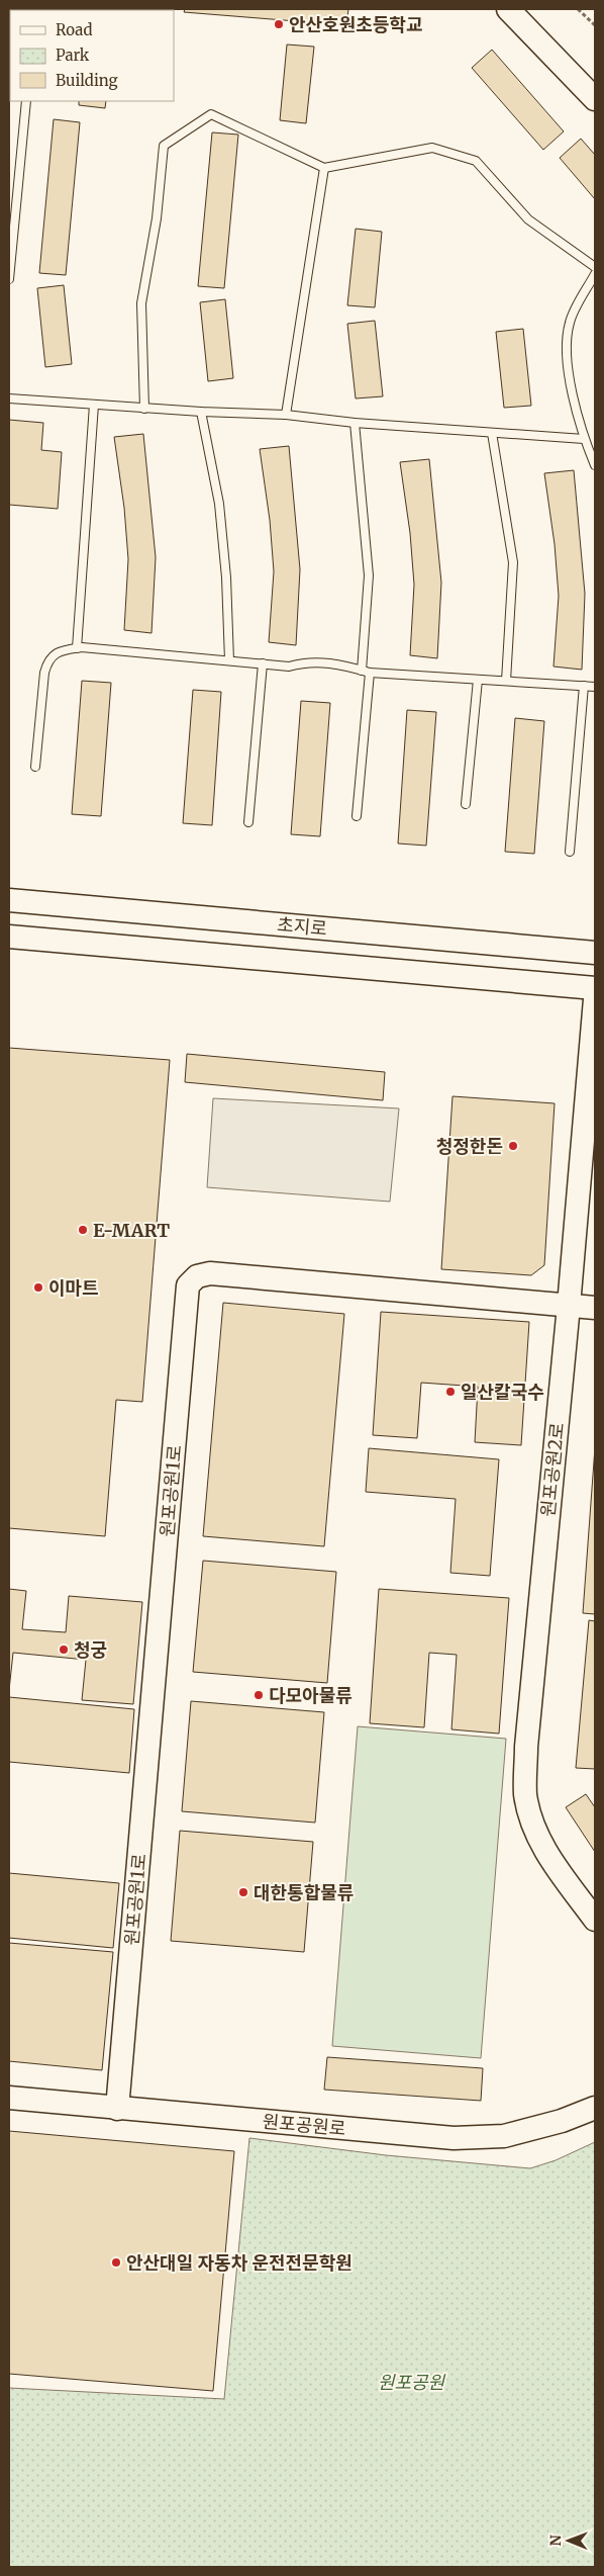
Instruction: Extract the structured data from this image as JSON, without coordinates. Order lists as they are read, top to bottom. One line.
{"streets":{"street":["초지로","원포공원2로","원포공원1로","원포공원로"]},"crossings":[["원포공원2로","원포공원1로"],["원포공원1로","원포공원로"]],"parks":["원포공원"],"places":["안산호원초등학교","청정한돈","E-MART","이마트","일산칼국수","청궁","다모아물류","대한통합물류","안산대일 자동차 운전전문학원"],"legend":["Road","Park","Building"],"north":"left"}
